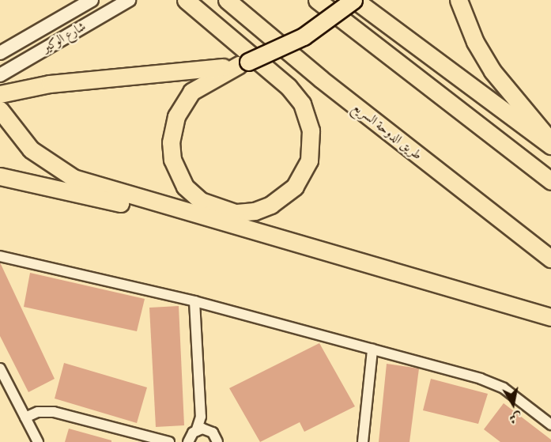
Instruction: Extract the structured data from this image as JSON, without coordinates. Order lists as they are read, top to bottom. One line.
{"streets":{"highway":["طريق الدوحة السريع"],"main road":["شارع الوكير"]},"north":"bottom"}
